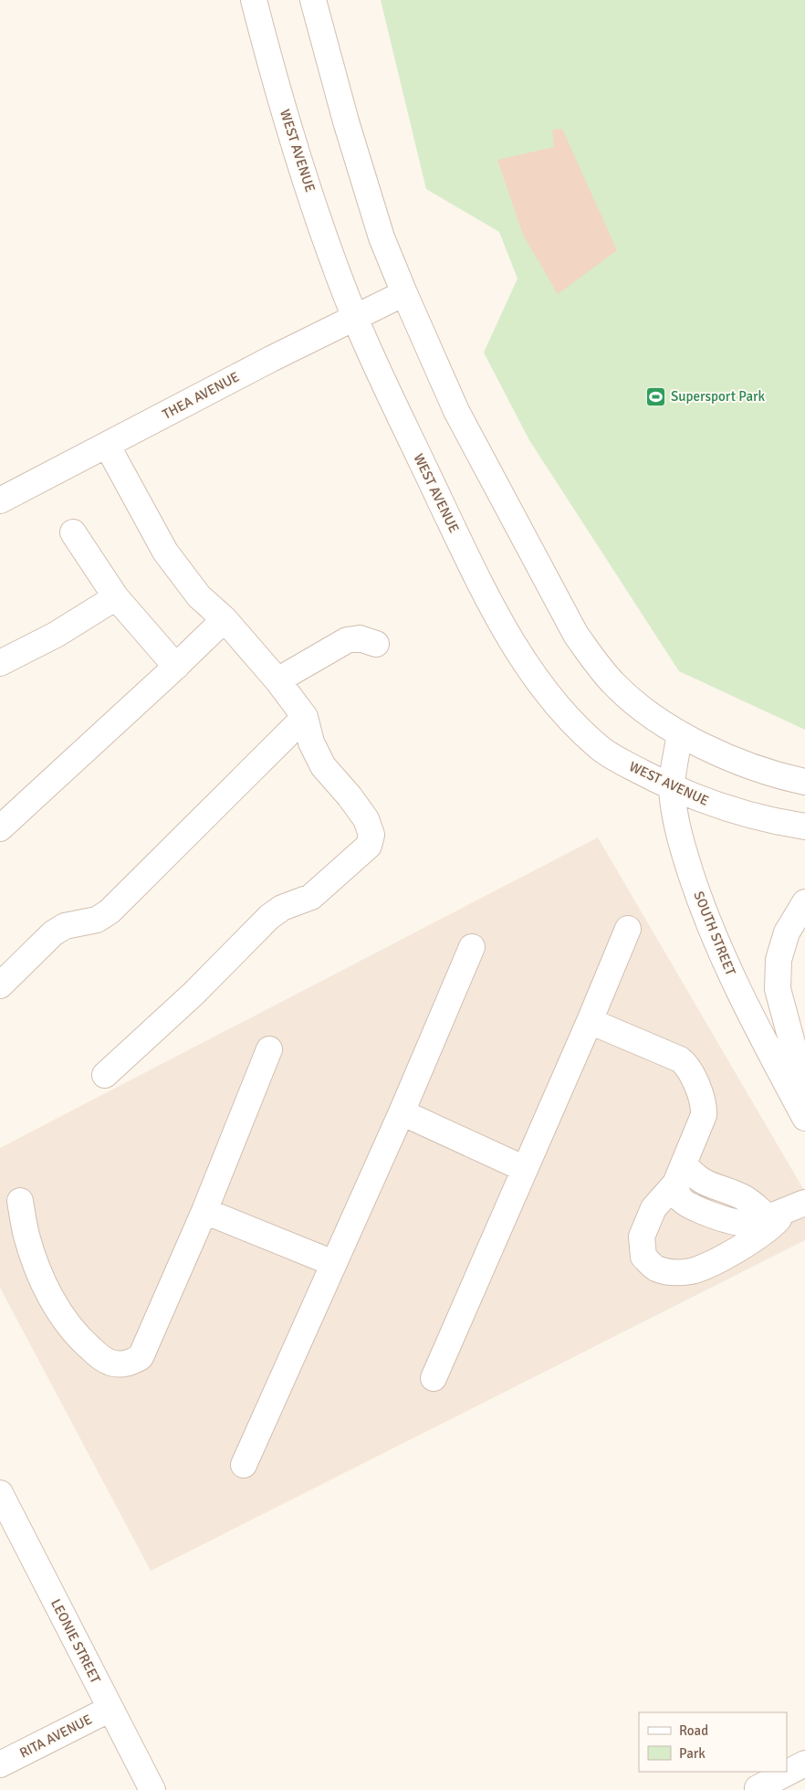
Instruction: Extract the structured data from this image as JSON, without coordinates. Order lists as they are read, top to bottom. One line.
{"streets":{"street":["WEST AVENUE","THEA AVENUE","SOUTH STREET","LEONIE STREET","RITA AVENUE"]},"crossings":[["WEST AVENUE","THEA AVENUE"],["WEST AVENUE","SOUTH STREET"],["LEONIE STREET","RITA AVENUE"]],"places":{"sports":["Supersport Park"]},"legend":["Road","Park"]}
